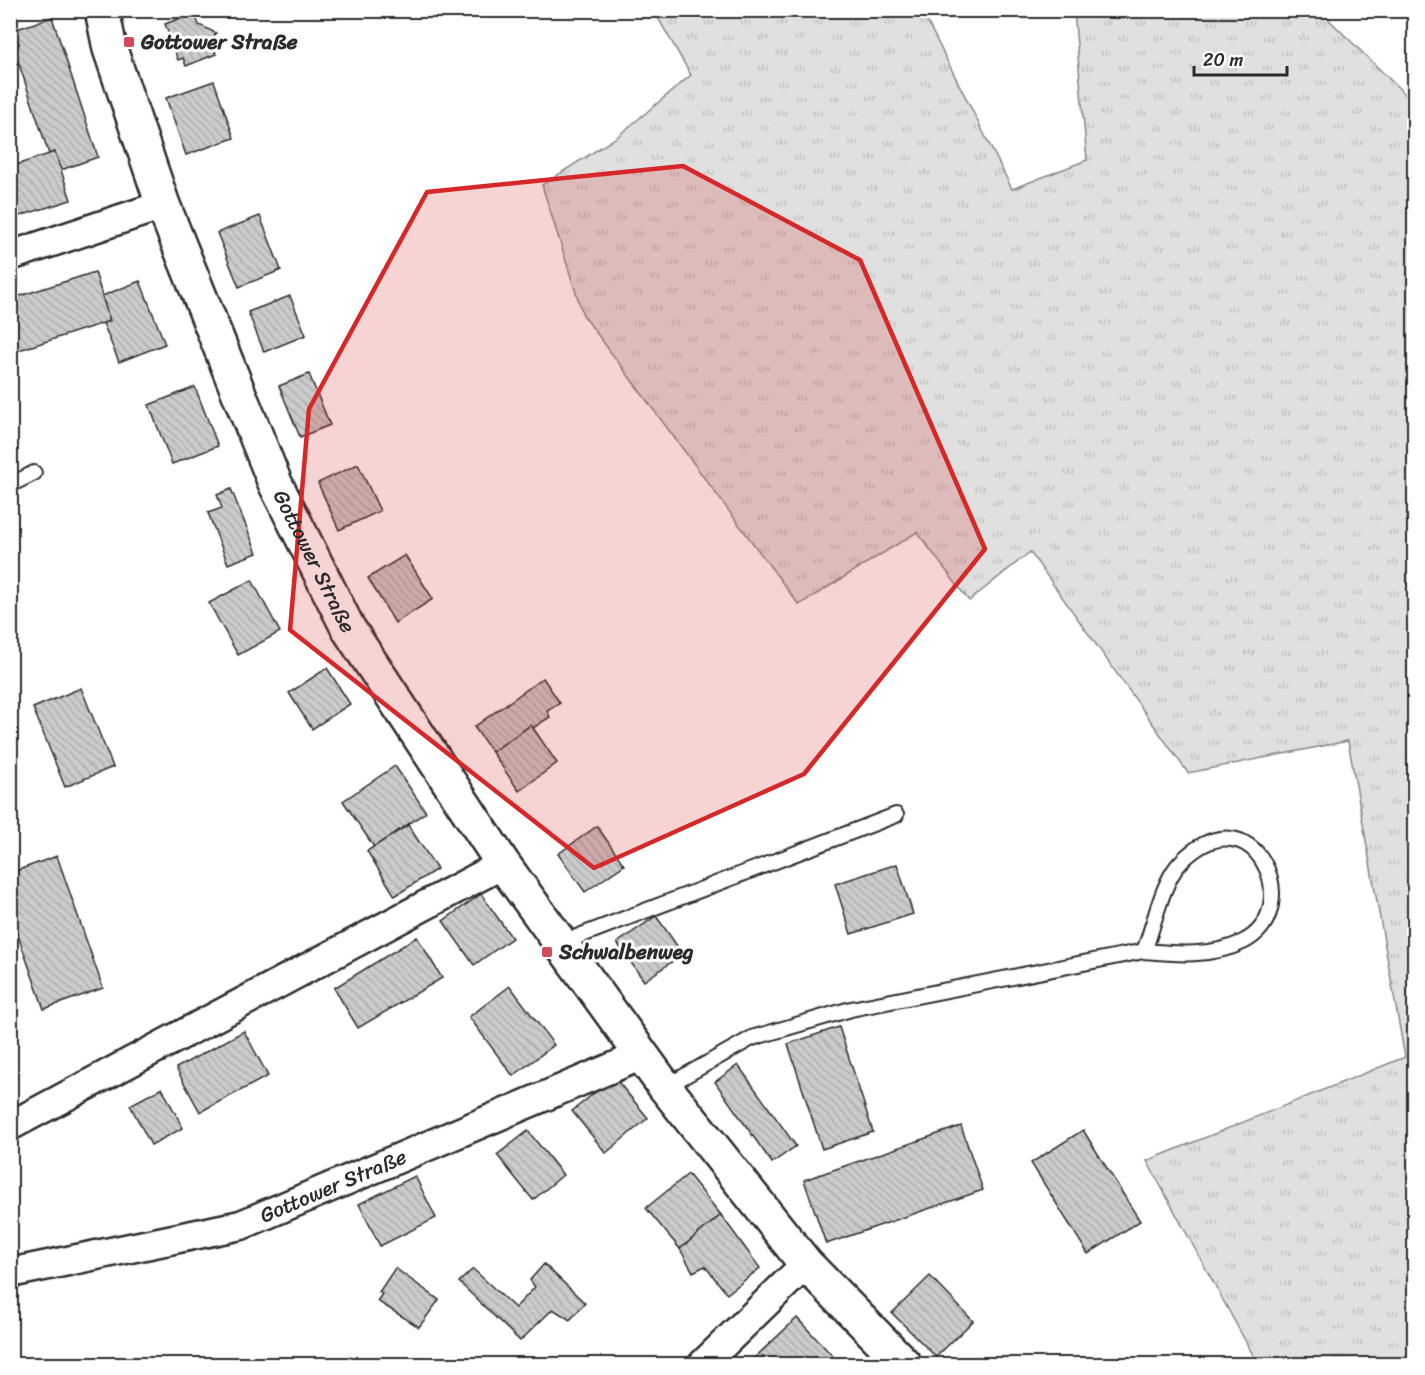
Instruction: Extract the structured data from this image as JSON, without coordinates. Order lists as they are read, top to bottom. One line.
{"streets":{"street":["Gottower Straße"]},"places":{"transit":["Gottower Straße","Schwalbenweg"]},"scale_bar":"20 m"}
